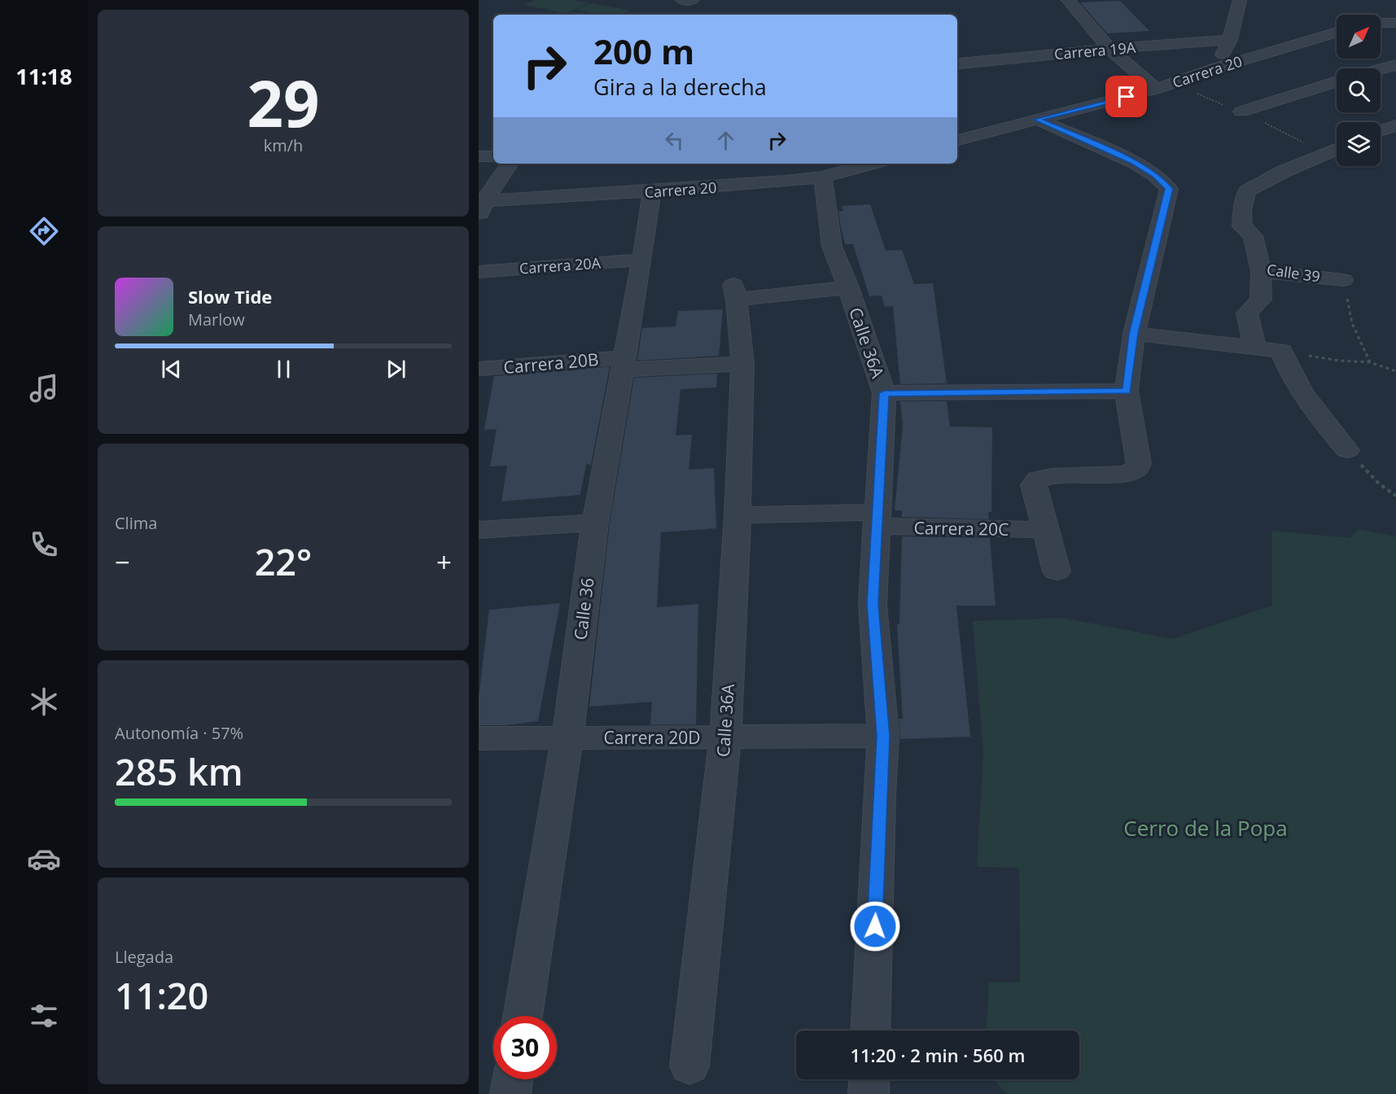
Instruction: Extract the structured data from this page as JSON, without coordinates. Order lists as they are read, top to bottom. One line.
{"streets":{"street":["Carrera 19A","Carrera 20","Carrera 20A","Calle 39","Calle 36A","Carrera 20B","Carrera 20C","Calle 36","Carrera 20D"]},"crossings":[["Carrera 20","Calle 36A"],["Carrera 20","Calle 36"],["Carrera 20A","Calle 36"],["Calle 36A","Carrera 20B"],["Calle 36A","Carrera 20C"],["Calle 36A","Carrera 20D"],["Carrera 20B","Calle 36"],["Calle 36","Carrera 20D"]],"parks":["Cerro de la Popa"],"north":"top right","page":{"tabs":"11:18","tile":[["29","km/h"],"Clima",["Autonomía · 57%","285 km"],["Llegada","11:20"]],"turn":["200 m","Gira a la derecha"],"song":["Slow Tide","Marlow"],"heat":["−","22°","+"],"limit":"30","trip":"11:20 · 2 min · 560 m"}}
